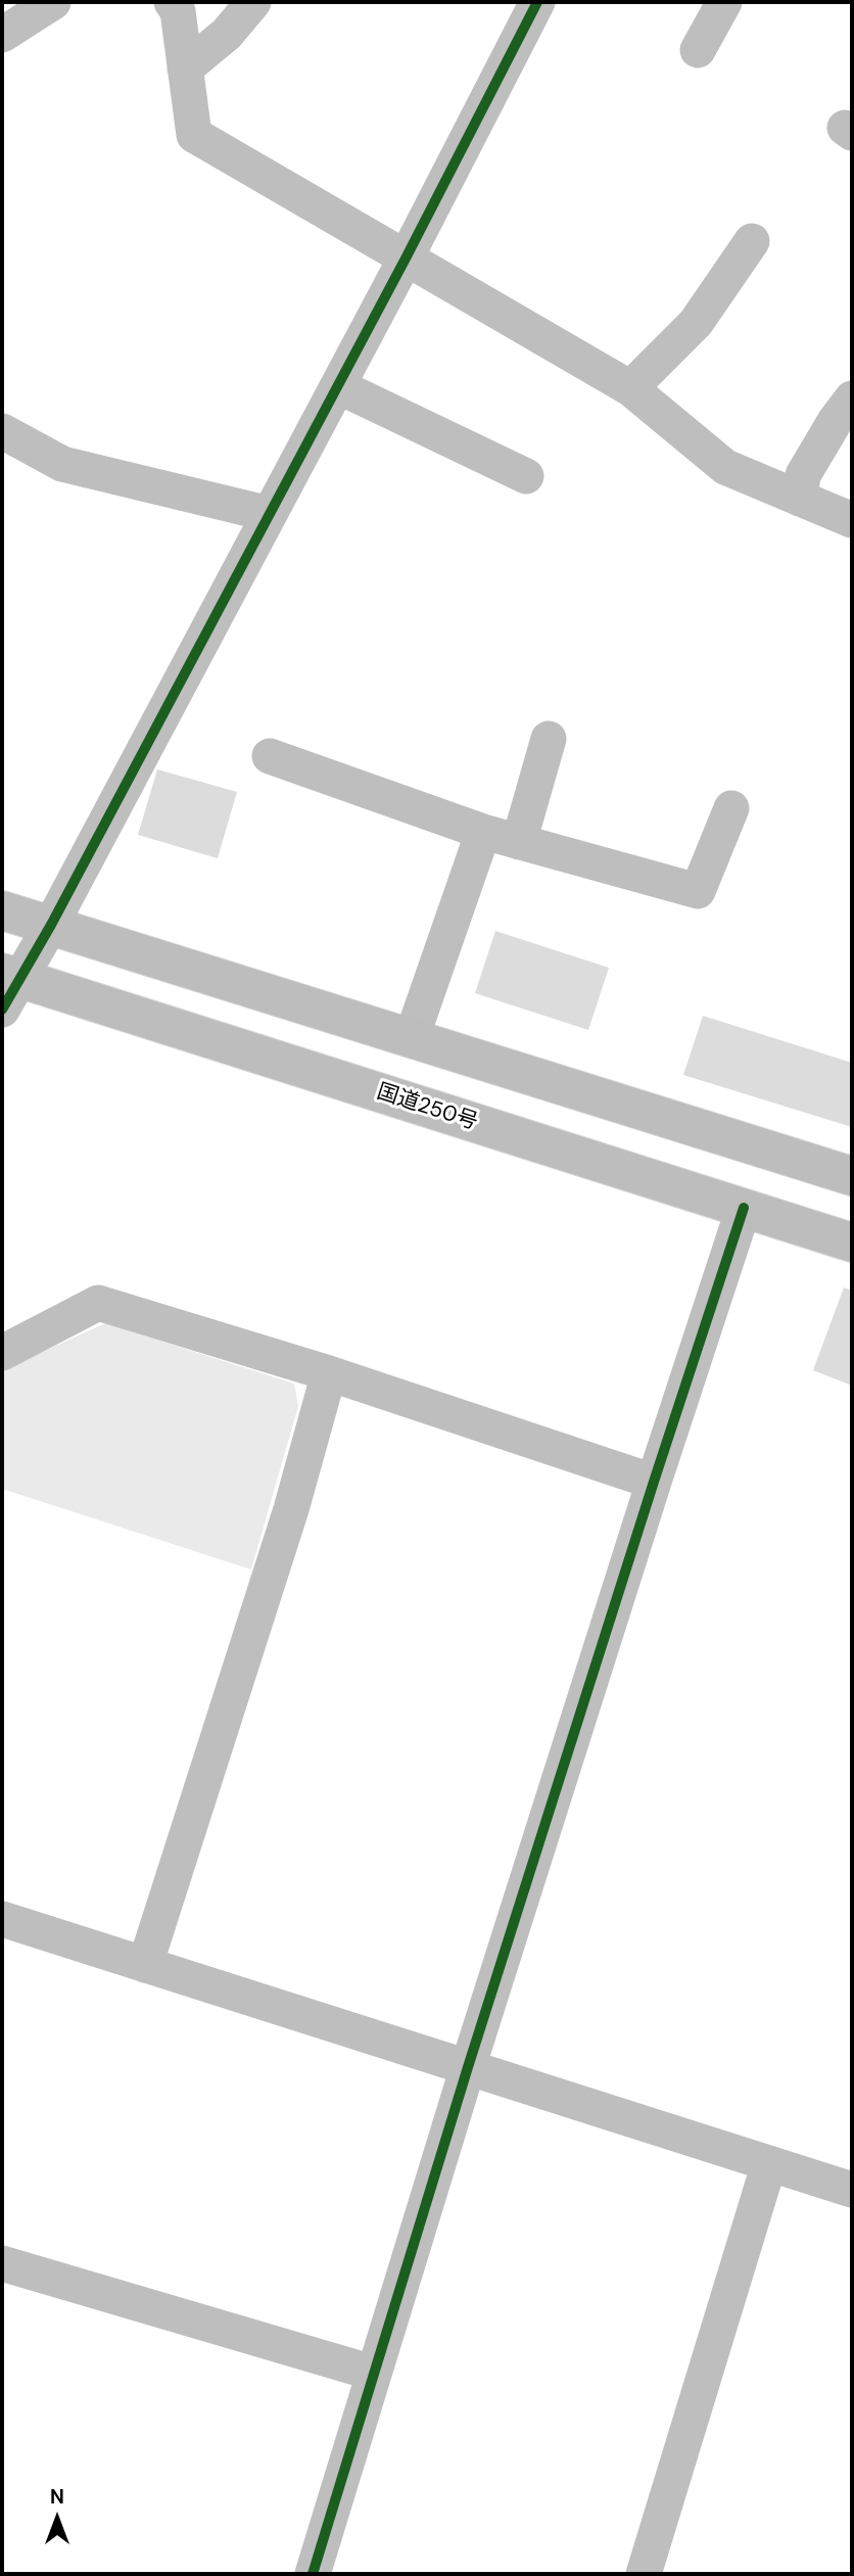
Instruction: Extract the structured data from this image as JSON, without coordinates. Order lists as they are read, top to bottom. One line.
{"streets":{"highway":["国道250号"]},"north":"top"}
